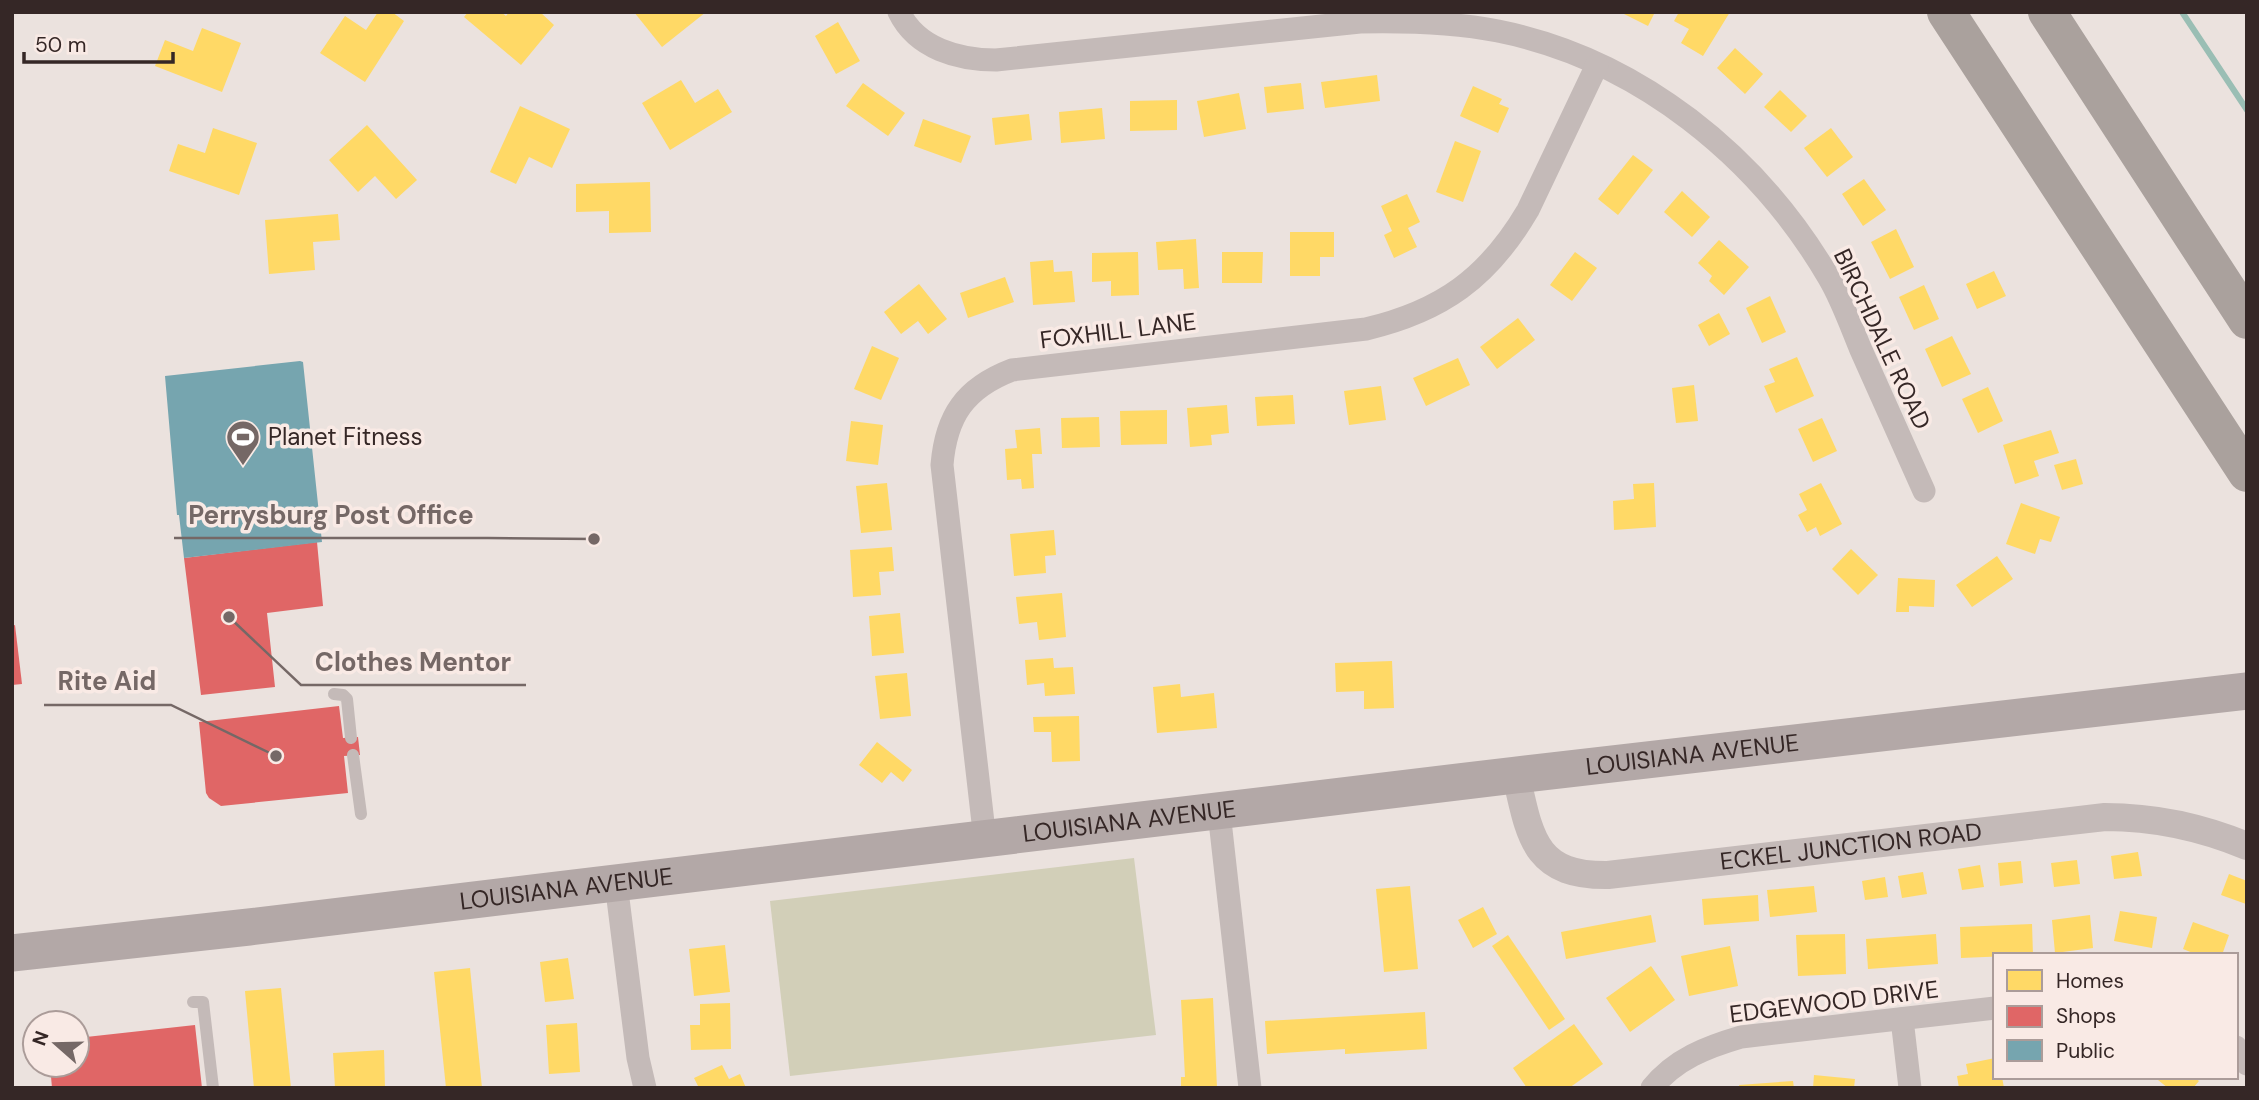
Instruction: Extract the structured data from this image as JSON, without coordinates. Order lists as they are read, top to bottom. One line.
{"streets":{"main road":["LOUISIANA AVENUE"],"street":["FOXHILL LANE","BIRCHDALE ROAD","ECKEL JUNCTION ROAD","EDGEWOOD DRIVE"]},"crossings":[["FOXHILL LANE","BIRCHDALE ROAD"],["FOXHILL LANE","LOUISIANA AVENUE"],["LOUISIANA AVENUE","ECKEL JUNCTION ROAD"]],"places":{"sports":["Planet Fitness"],"other":["Perrysburg Post Office","Clothes Mentor","Rite Aid"]},"legend":["Homes","Shops","Public"],"scale_bar":"50 m","north":"left"}
